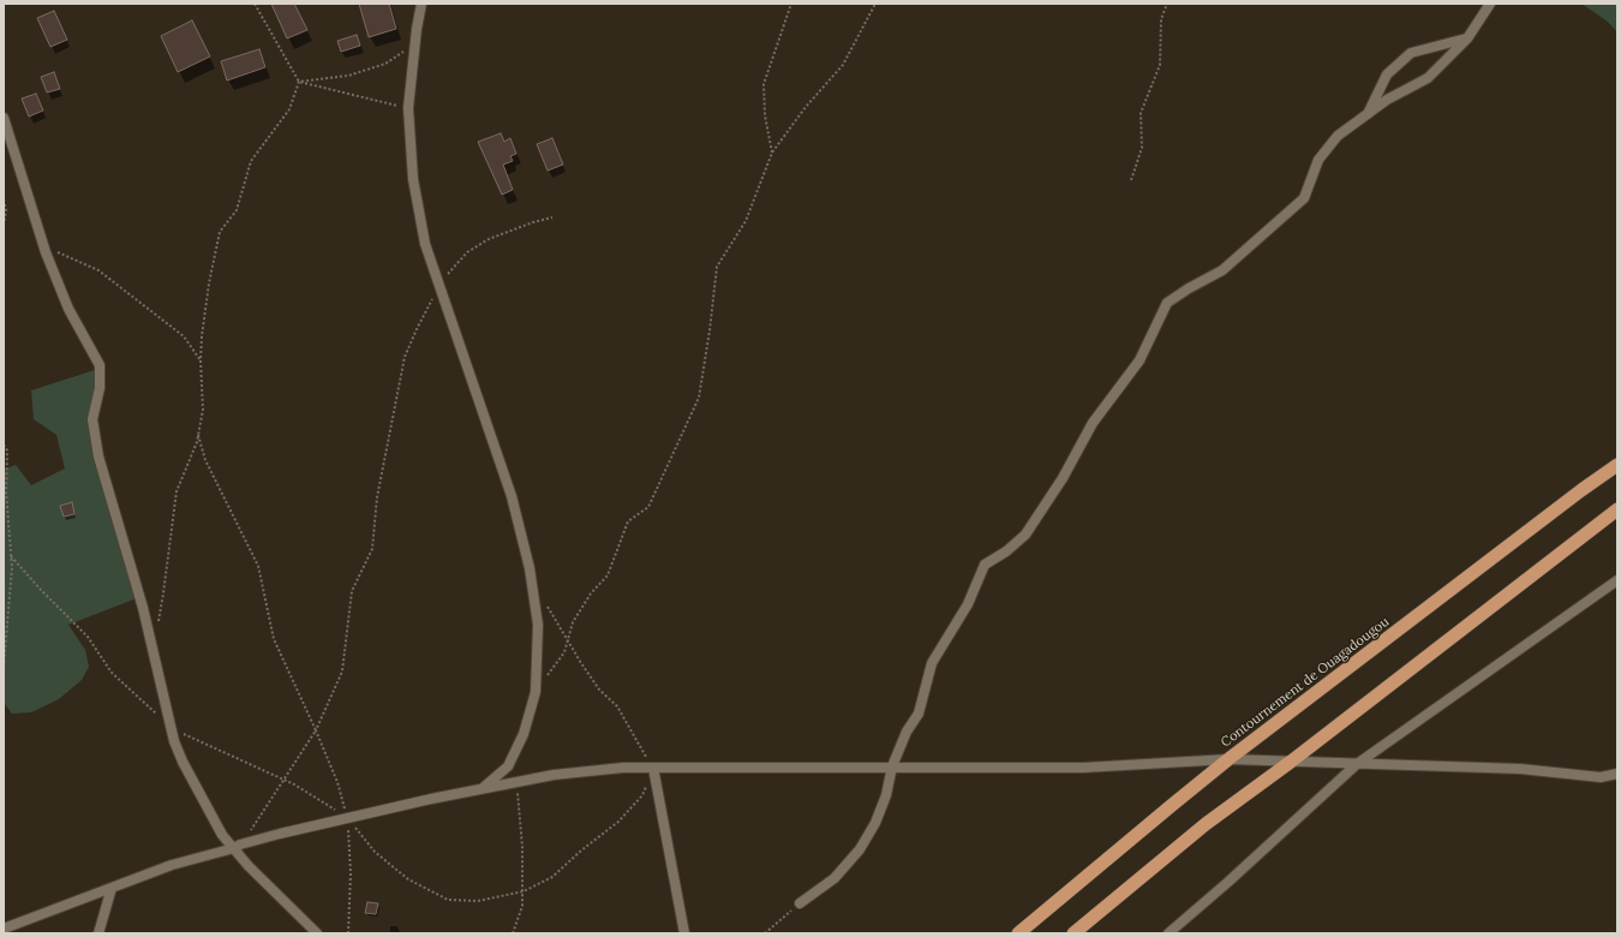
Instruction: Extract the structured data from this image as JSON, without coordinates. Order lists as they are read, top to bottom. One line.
{"streets":{"highway":["Contournement de Ouagadougou"]}}
